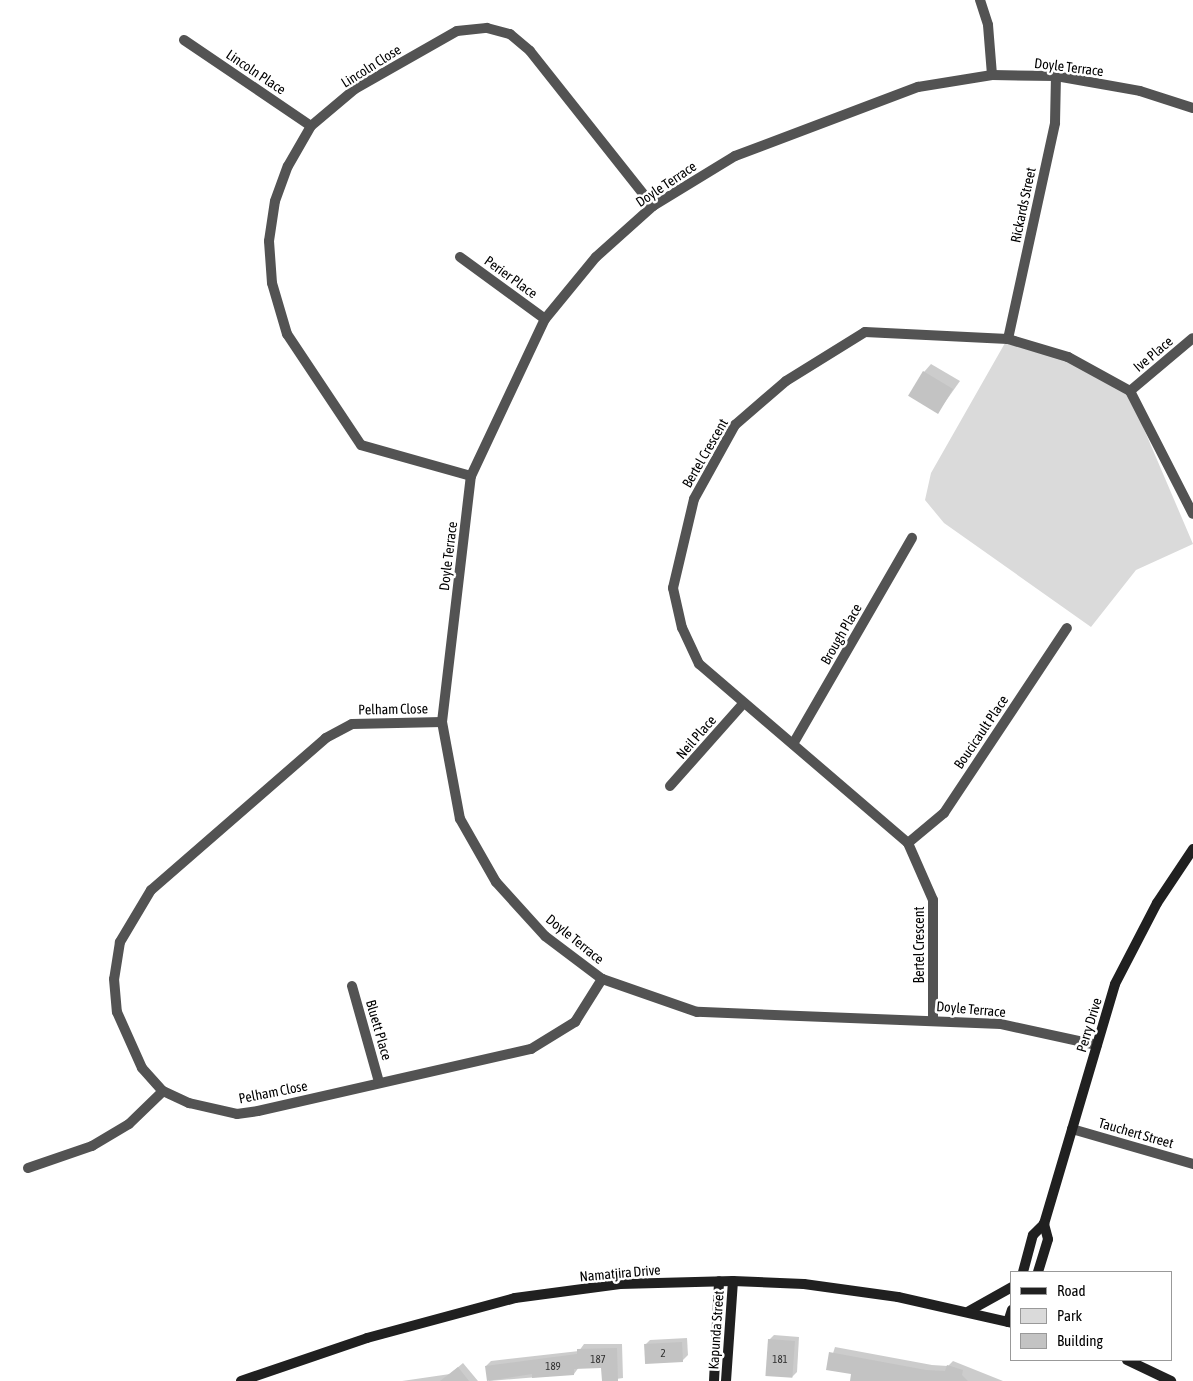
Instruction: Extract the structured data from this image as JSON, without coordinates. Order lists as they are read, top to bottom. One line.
{"streets":{"main road":["Perry Drive","Namatjira Drive","Kapunda Street"],"street":["Lincoln Close","Doyle Terrace","Lincoln Place","Rickards Street","Perier Place","Ive Place","Bertel Crescent","Brough Place","Pelham Close","Boucicault Place","Neil Place","Bluett Place","Tauchert Street"]},"crossings":[["Lincoln Close","Doyle Terrace"],["Lincoln Close","Lincoln Place"],["Doyle Terrace","Rickards Street"],["Doyle Terrace","Perier Place"],["Doyle Terrace","Bertel Crescent"],["Doyle Terrace","Pelham Close"],["Doyle Terrace","Perry Drive"],["Rickards Street","Bertel Crescent"],["Ive Place","Bertel Crescent"],["Bertel Crescent","Brough Place"],["Bertel Crescent","Boucicault Place"],["Bertel Crescent","Neil Place"],["Pelham Close","Bluett Place"],["Perry Drive","Tauchert Street"],["Namatjira Drive","Kapunda Street"]],"house_numbers":["2","187","181","189"],"legend":["Road","Park","Building"]}
